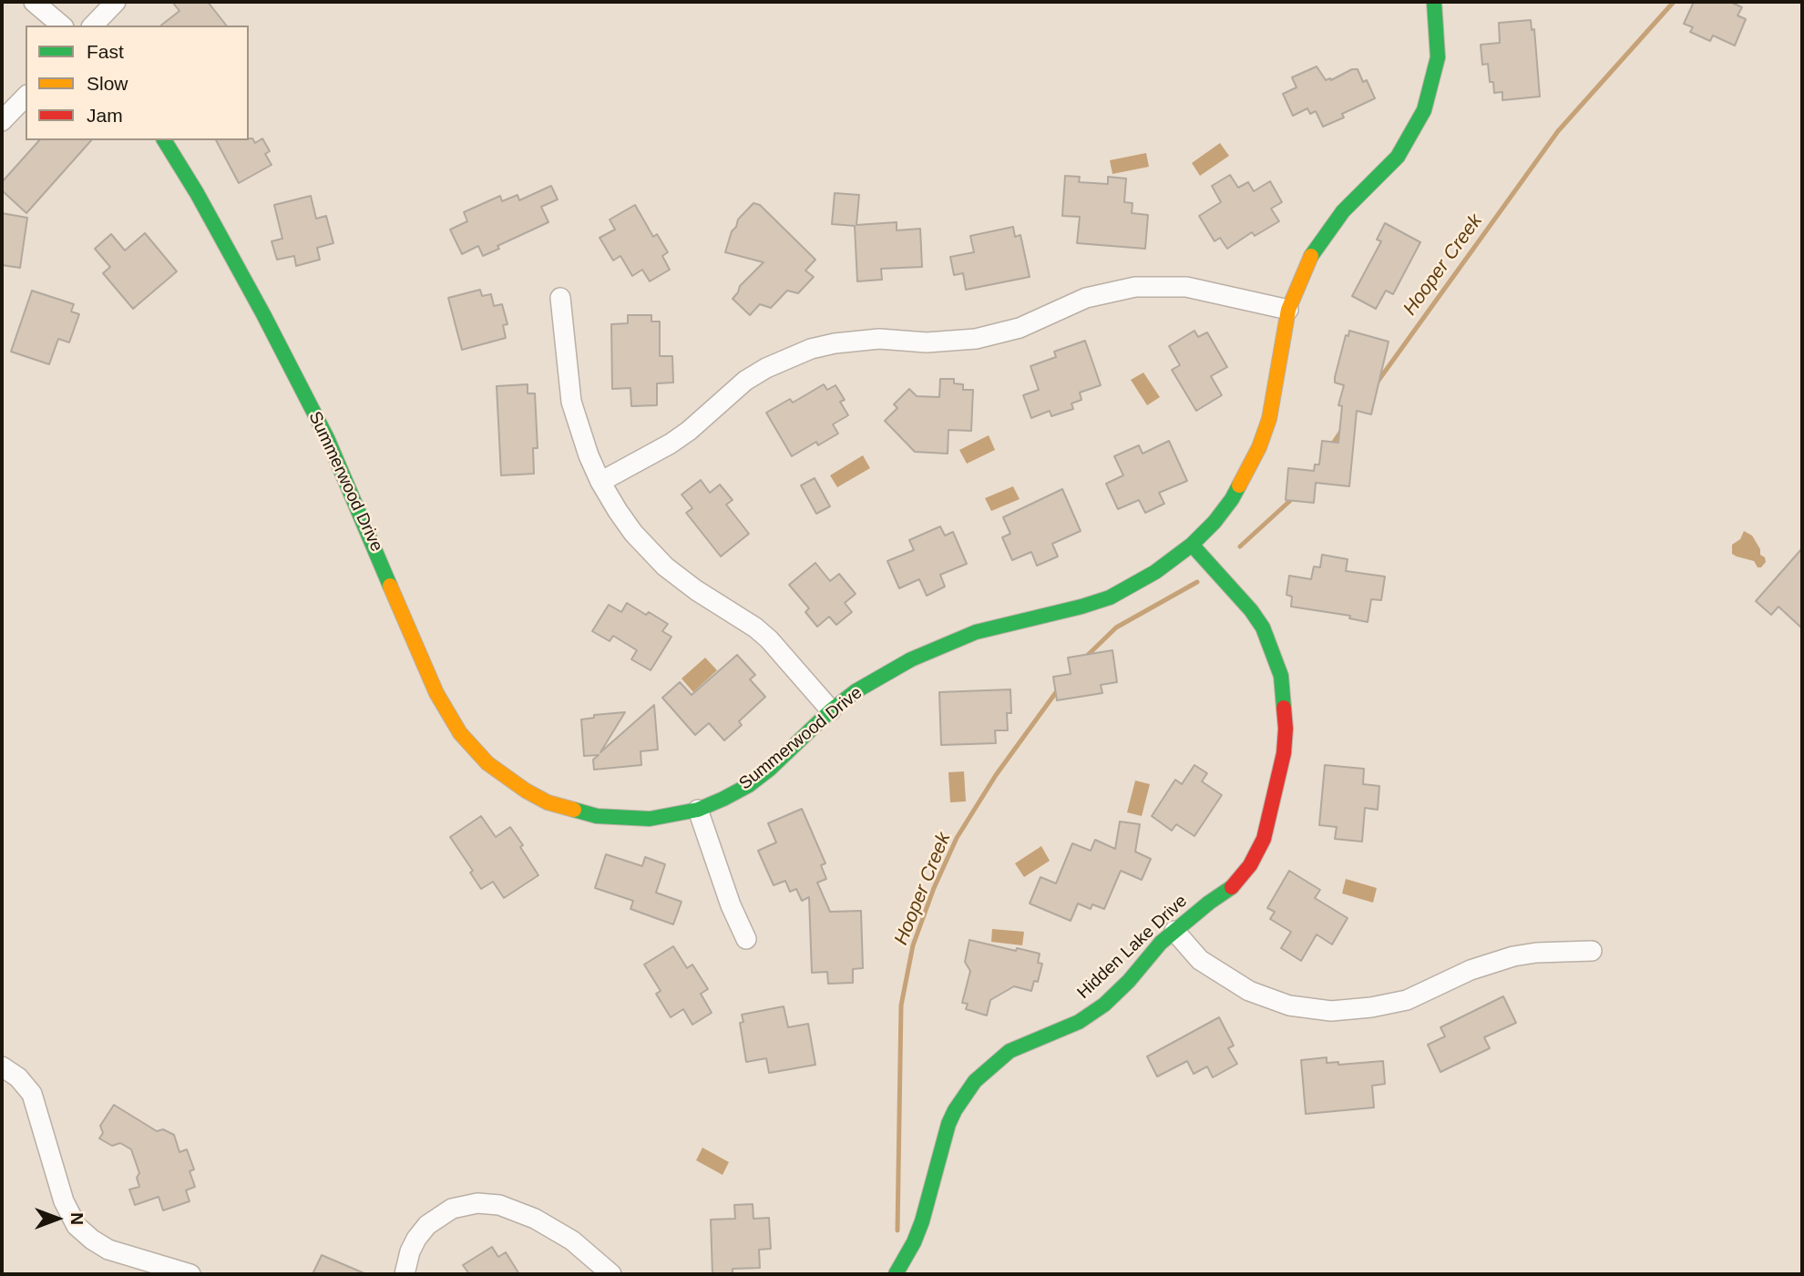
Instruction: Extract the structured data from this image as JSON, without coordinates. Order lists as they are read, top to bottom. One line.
{"streets":{"street":["Summerwood Drive","Hidden Lake Drive"]},"crossings":[["Summerwood Drive","Hidden Lake Drive"]],"water":["Hooper Creek"],"legend":["Fast","Slow","Jam"],"north":"right"}
